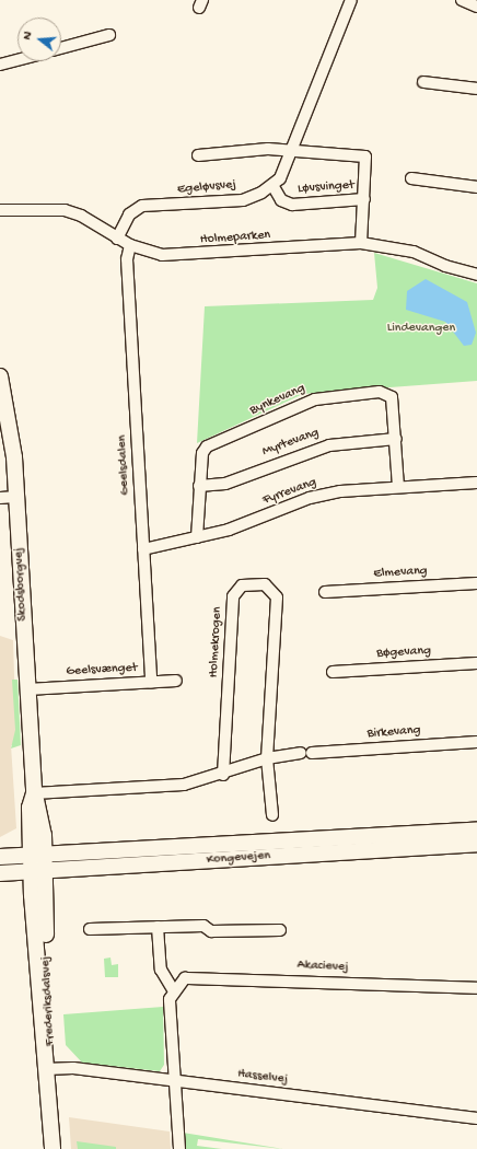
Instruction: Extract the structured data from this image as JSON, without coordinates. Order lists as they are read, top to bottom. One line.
{"streets":{"main road":["Skodsborgvej","Kongevejen","Frederiksdalsvej"],"street":["Egeløvsvej","Løvsvinget","Holmeparken","Bynkevang","Myrtevang","Geelsdalen","Fyrrevang","Elmevang","Holmekrogen","Bøgevang","Geelsvænget","Birkevang","Akacievej","Hasselvej"]},"crossings":[["Egeløvsvej","Løvsvinget"],["Egeløvsvej","Holmeparken"],["Løvsvinget","Holmeparken"],["Holmeparken","Geelsdalen"],["Bynkevang","Myrtevang"],["Bynkevang","Fyrrevang"],["Geelsdalen","Fyrrevang"],["Geelsdalen","Geelsvænget"],["Skodsborgvej","Geelsvænget"],["Skodsborgvej","Kongevejen"],["Skodsborgvej","Frederiksdalsvej"],["Holmekrogen","Birkevang"],["Kongevejen","Frederiksdalsvej"],["Frederiksdalsvej","Hasselvej"]],"parks":["Lindevangen"],"north":"left"}
